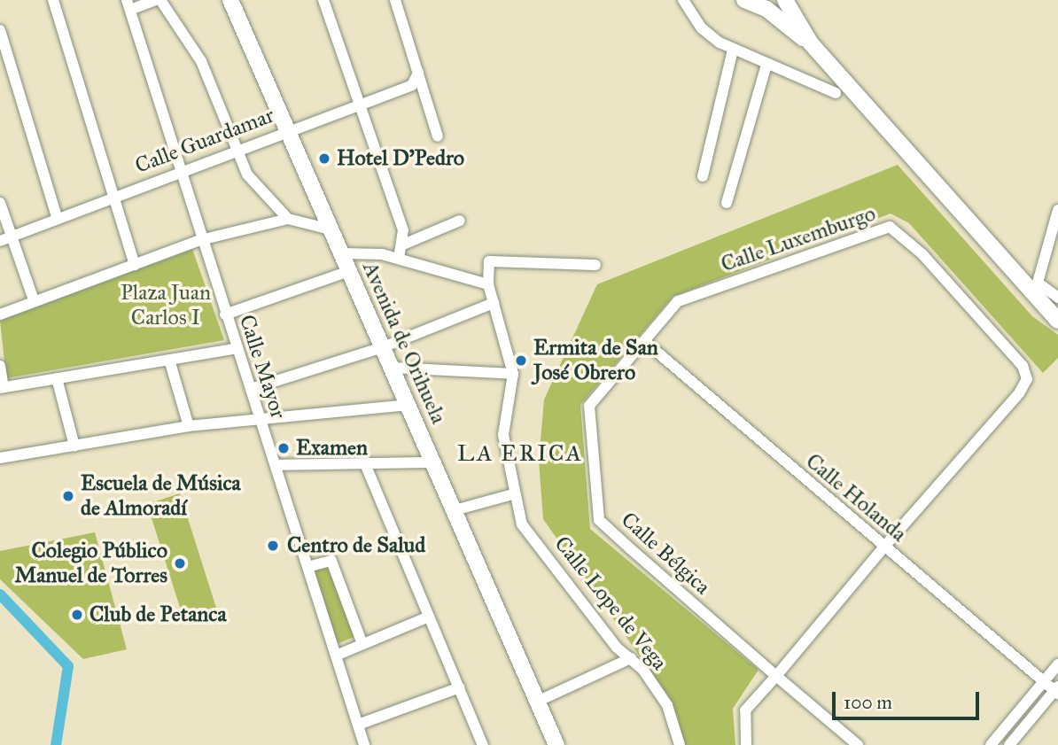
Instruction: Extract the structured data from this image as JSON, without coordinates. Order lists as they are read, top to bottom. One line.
{"streets":{"main road":["Avenida de Orihuela"],"street":["Calle Guardamar","Calle Luxemburgo","Calle Mayor","Calle Holanda","Calle Bélgica","Calle Lope de Vega"]},"crossings":[["Calle Guardamar","Avenida de Orihuela"],["Calle Guardamar","Calle Mayor"],["Calle Luxemburgo","Calle Holanda"],["Calle Luxemburgo","Calle Bélgica"],["Calle Holanda","Calle Bélgica"]],"districts":["LA ERICA"],"parks":["Plaza Juan Carlos I"],"places":["Hotel D'Pedro","Ermita de San José Obrero","Examen","Escuela de Música de Almoradí","Centro de Salud","Colegio Público Manuel de Torres","Club de Petanca"],"scale_bar":"100 m"}
